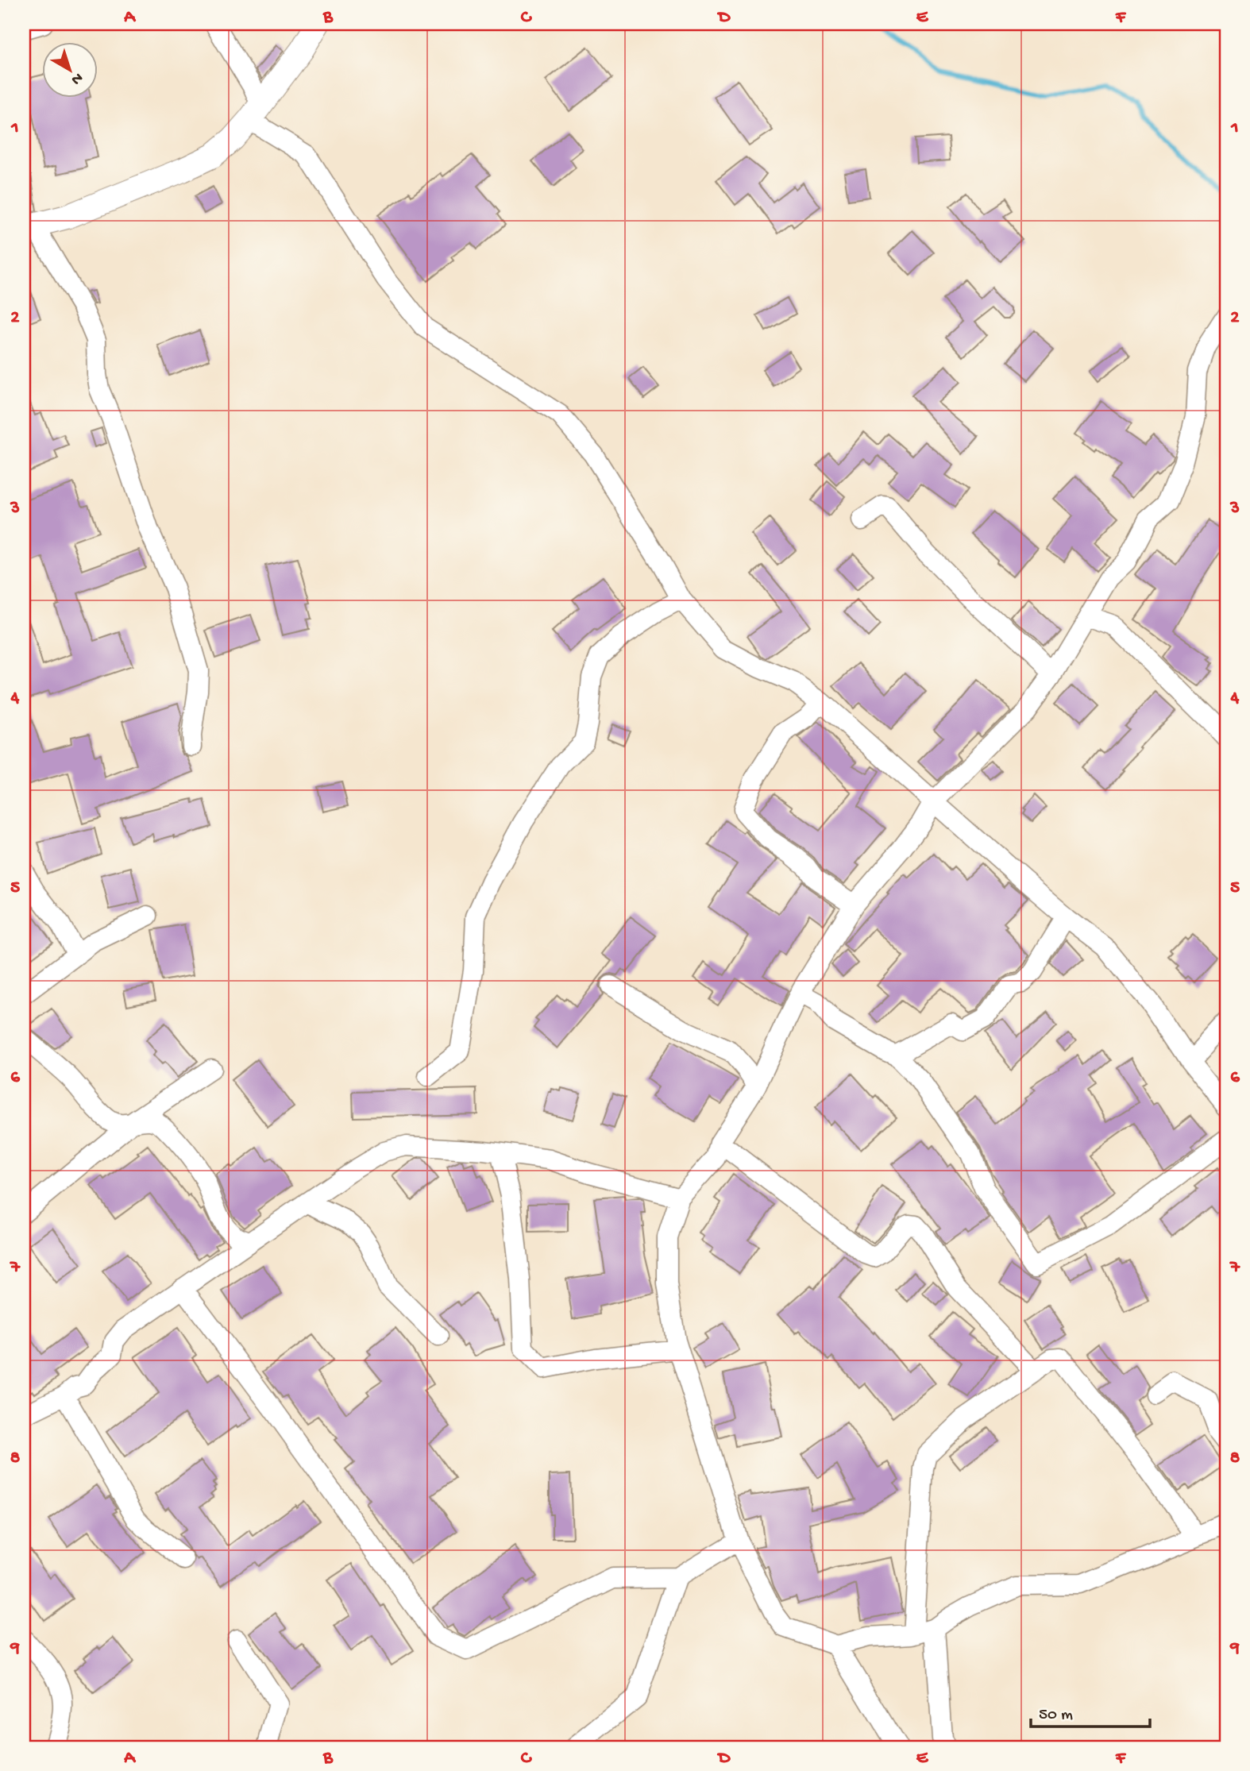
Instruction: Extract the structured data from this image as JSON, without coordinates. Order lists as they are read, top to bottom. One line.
{"scale_bar":"50 m","north":"bottom right","grid":{"columns":["A","B","C","D","E","F"],"rows":["1","2","3","4","5","6","7","8","9"]}}
